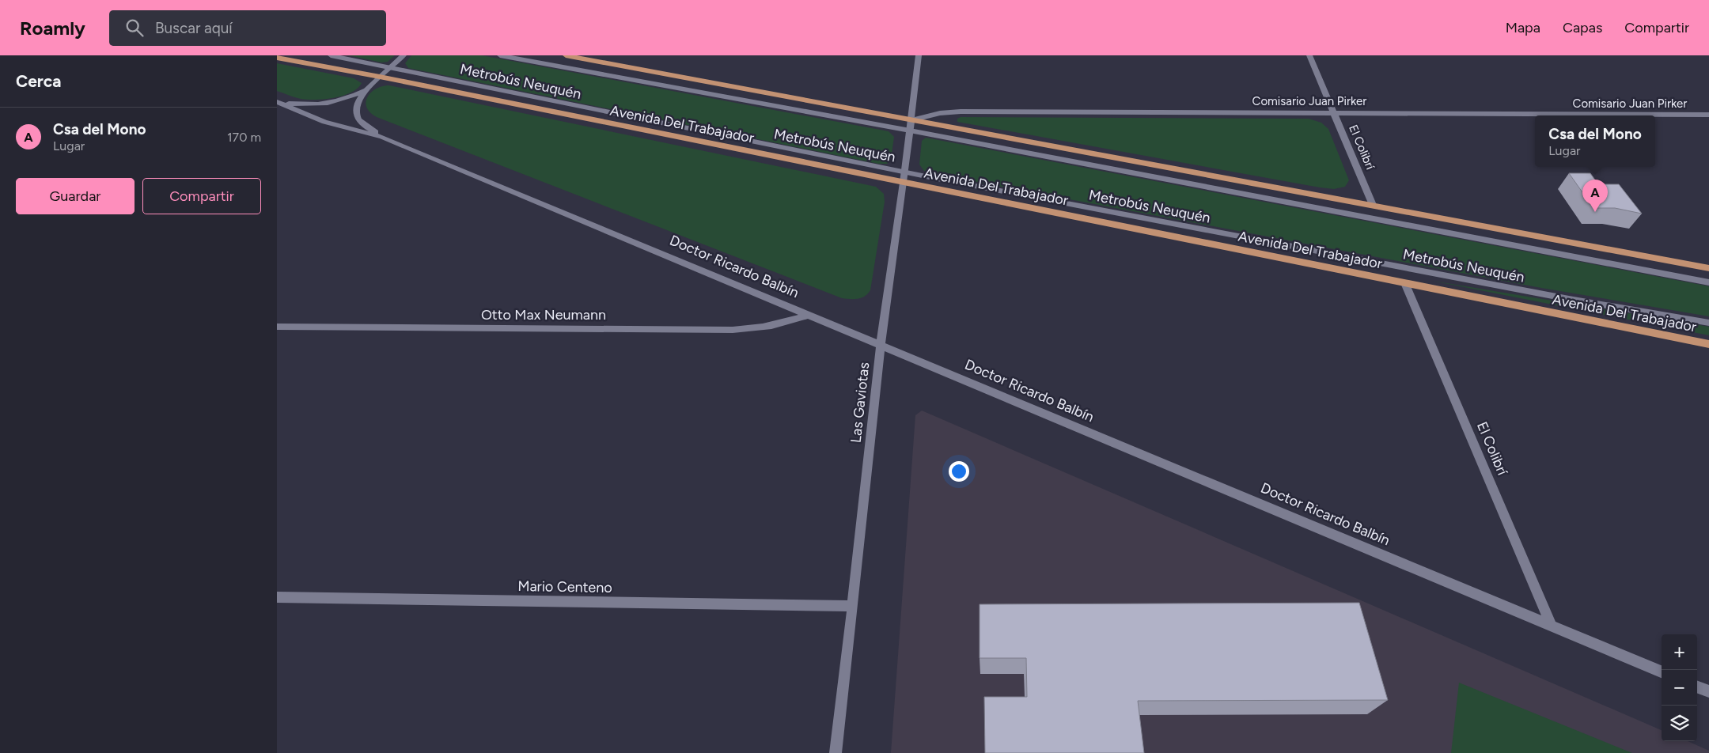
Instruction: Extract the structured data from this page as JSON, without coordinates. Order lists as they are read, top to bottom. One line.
{"streets":{"main road":["Avenida Del Trabajador"],"street":["Metrobús Neuquén","Comisario Juan Pirker","El Colibrí","Doctor Ricardo Balbín","Otto Max Neumann","Las Gaviotas","Mario Centeno"]},"crossings":[["Metrobús Neuquén","Doctor Ricardo Balbín"],["Metrobús Neuquén","Las Gaviotas"],["Comisario Juan Pirker","El Colibrí"],["Comisario Juan Pirker","Las Gaviotas"],["Avenida Del Trabajador","El Colibrí"],["Avenida Del Trabajador","Doctor Ricardo Balbín"],["Avenida Del Trabajador","Las Gaviotas"],["El Colibrí","Doctor Ricardo Balbín"],["Doctor Ricardo Balbín","Otto Max Neumann"],["Doctor Ricardo Balbín","Las Gaviotas"],["Las Gaviotas","Mario Centeno"]],"page":{"header":"Roamly","search":"Buscar aquí","nav":["Mapa","Capas","Compartir"],"heading":"Cerca","list":[{"mark":"A","name":"Csa del Mono","note":"Lugar","value":"170 m"}],"popup":["Csa del Mono","Lugar"],"buttons":["Guardar","Compartir"],"pins":"A","map_buttons":["+","−"]}}
